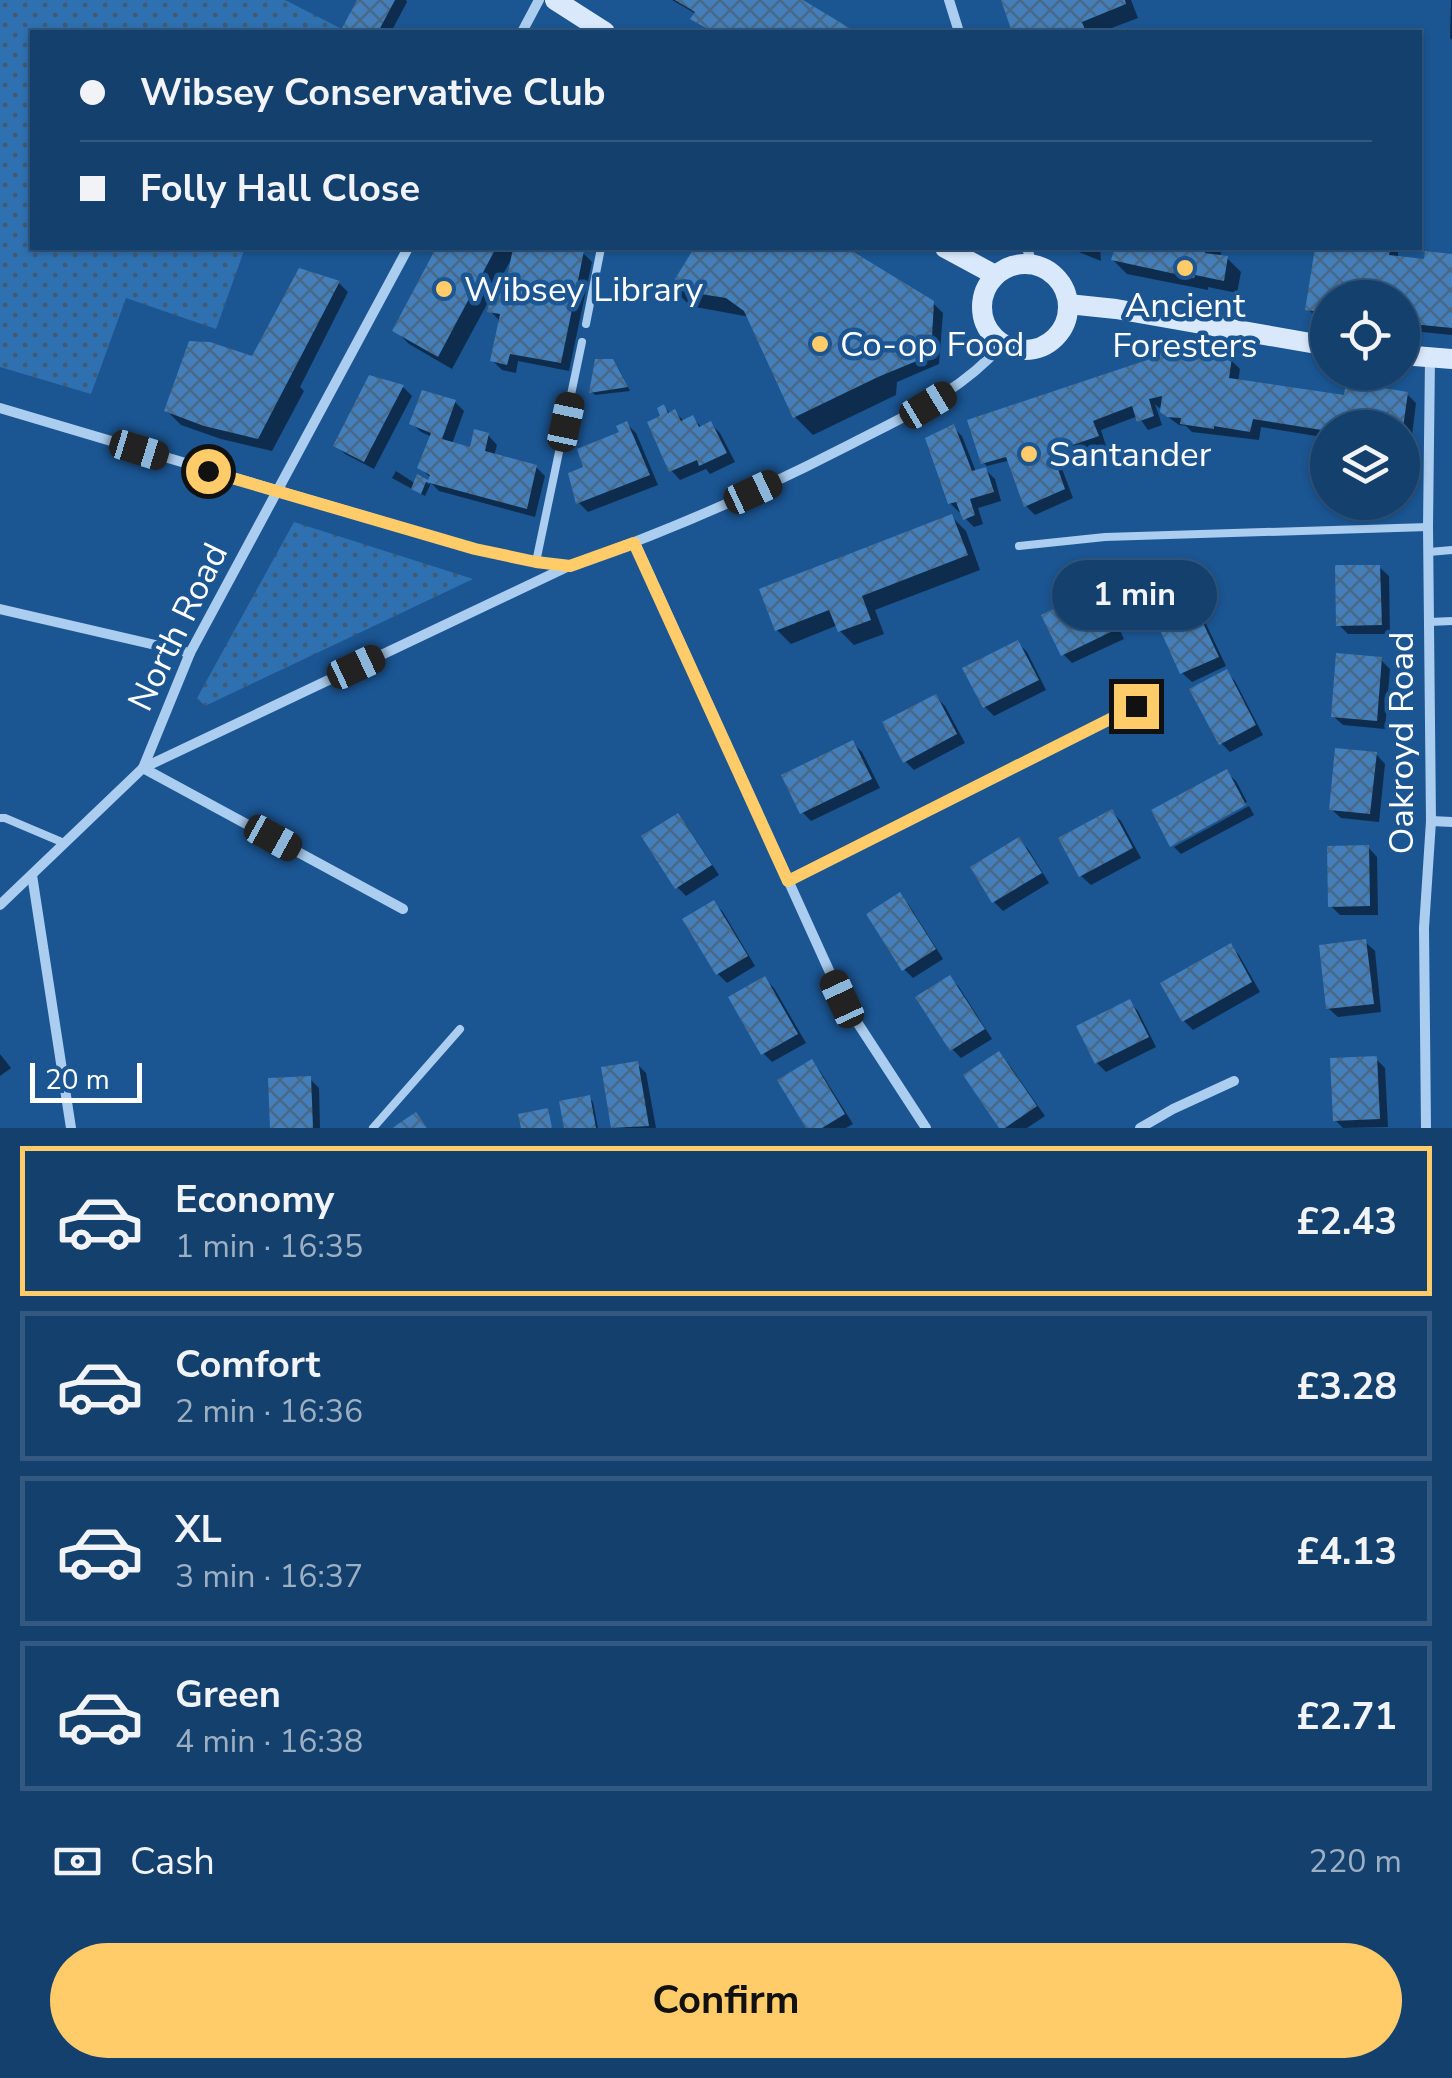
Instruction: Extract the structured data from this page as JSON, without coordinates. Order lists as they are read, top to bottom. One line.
{"streets":{"street":["North Road","Oakroyd Road"]},"places":["Ancient Foresters","Wibsey Library","Co-op Food","Santander"],"scale_bar":"20 m","page":{"banner":["Wibsey Conservative Club","Folly Hall Close"],"bubble":"1 min","scale":"20 m","list":[{"name":"Economy","note":"1 min · 16:35","value":"£2.43"},{"name":"Comfort","note":"2 min · 16:36","value":"£3.28"},{"name":"XL","note":"3 min · 16:37","value":"£4.13"},{"name":"Green","note":"4 min · 16:38","value":"£2.71"}],"pay":["Cash","220 m"],"buttons":"Confirm"}}
